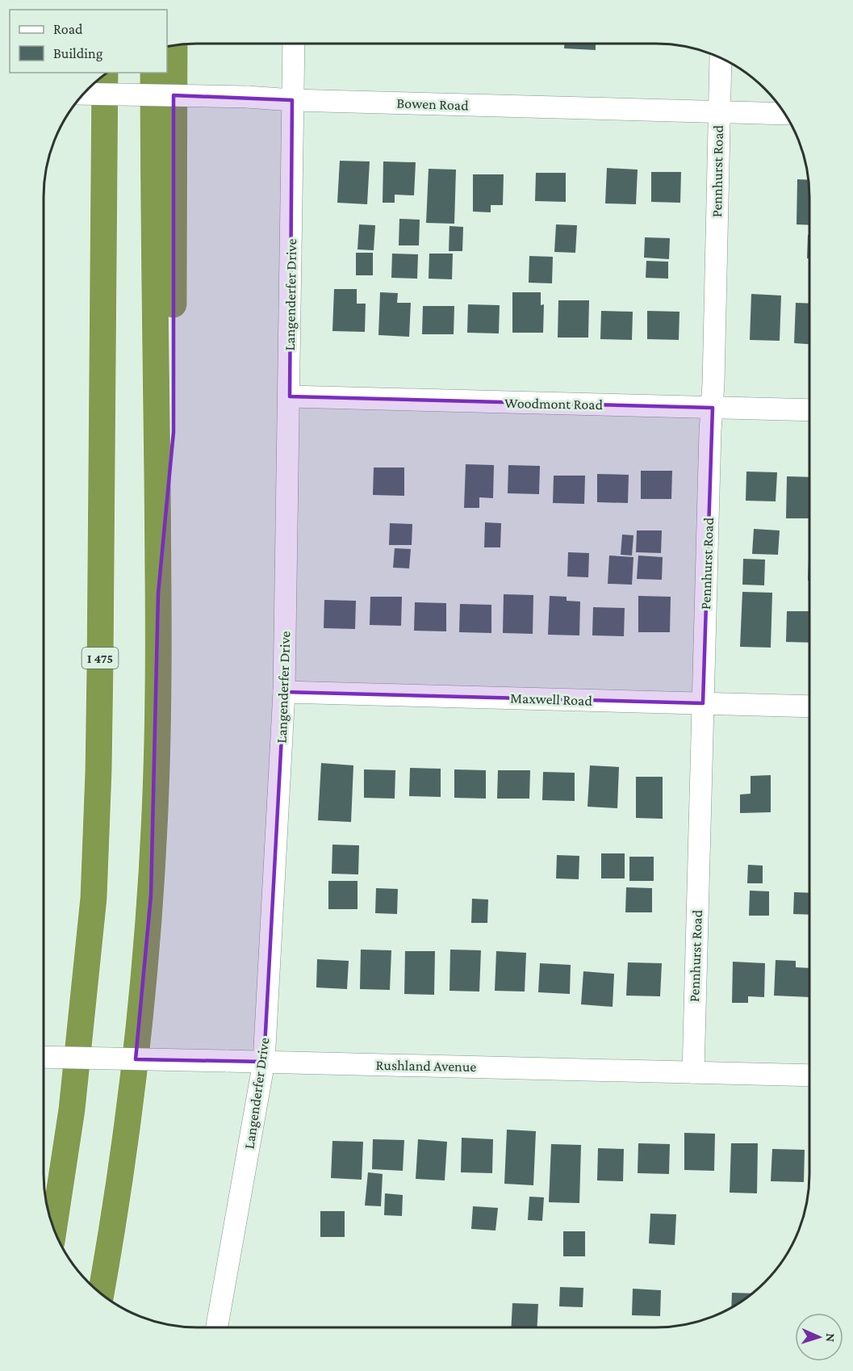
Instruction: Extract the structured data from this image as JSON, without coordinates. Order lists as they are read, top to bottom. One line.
{"streets":{"highway":["I 475"],"street":["Bowen Road","Pennhurst Road","Langenderfer Drive","Woodmont Road","Maxwell Road","Rushland Avenue"]},"crossings":[["Bowen Road","Pennhurst Road"],["Bowen Road","Langenderfer Drive"],["Pennhurst Road","Woodmont Road"],["Pennhurst Road","Maxwell Road"],["Pennhurst Road","Rushland Avenue"],["Langenderfer Drive","Woodmont Road"],["Langenderfer Drive","Maxwell Road"],["Langenderfer Drive","Rushland Avenue"]],"legend":["Road","Building"],"north":"right"}
